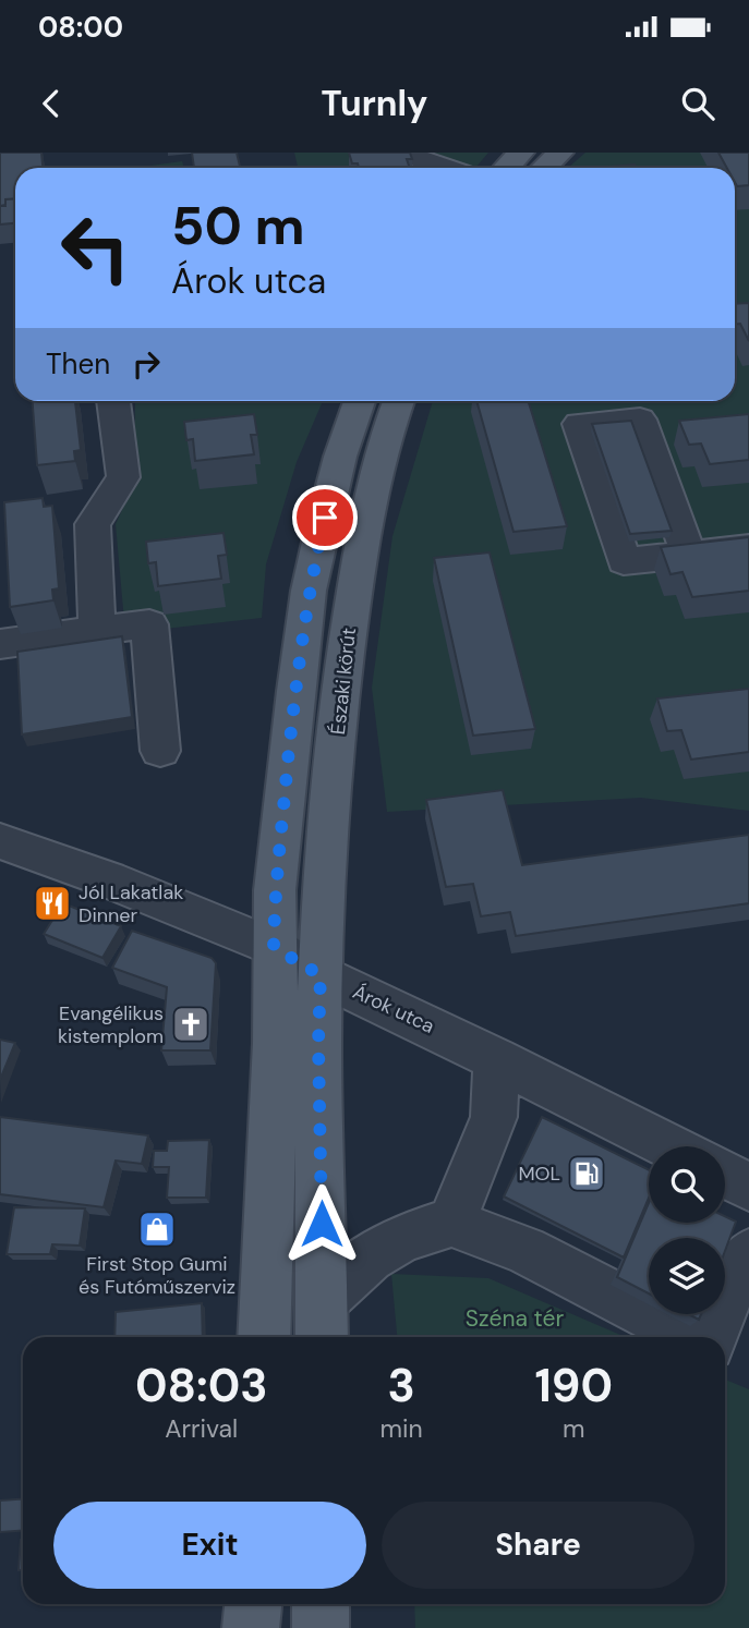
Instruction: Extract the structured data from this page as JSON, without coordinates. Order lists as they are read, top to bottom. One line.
{"streets":{"main road":["Északi körút"],"street":["Árok utca"]},"crossings":[["Északi körút","Árok utca"]],"parks":["Széna tér"],"places":{"restaurant":["Jól Lakatlak Dinner"],"church":["Evangélikus kistemplom"],"fuel station":["MOL"],"shop":["First Stop Gumi és Futóműszerviz"]},"page":{"status":"08:00","header":"Turnly","turn":["50 m","Árok utca"],"then":"Then","eta":["08:03","Arrival","3","min","190","m"],"buttons":["Exit","Share"]}}
